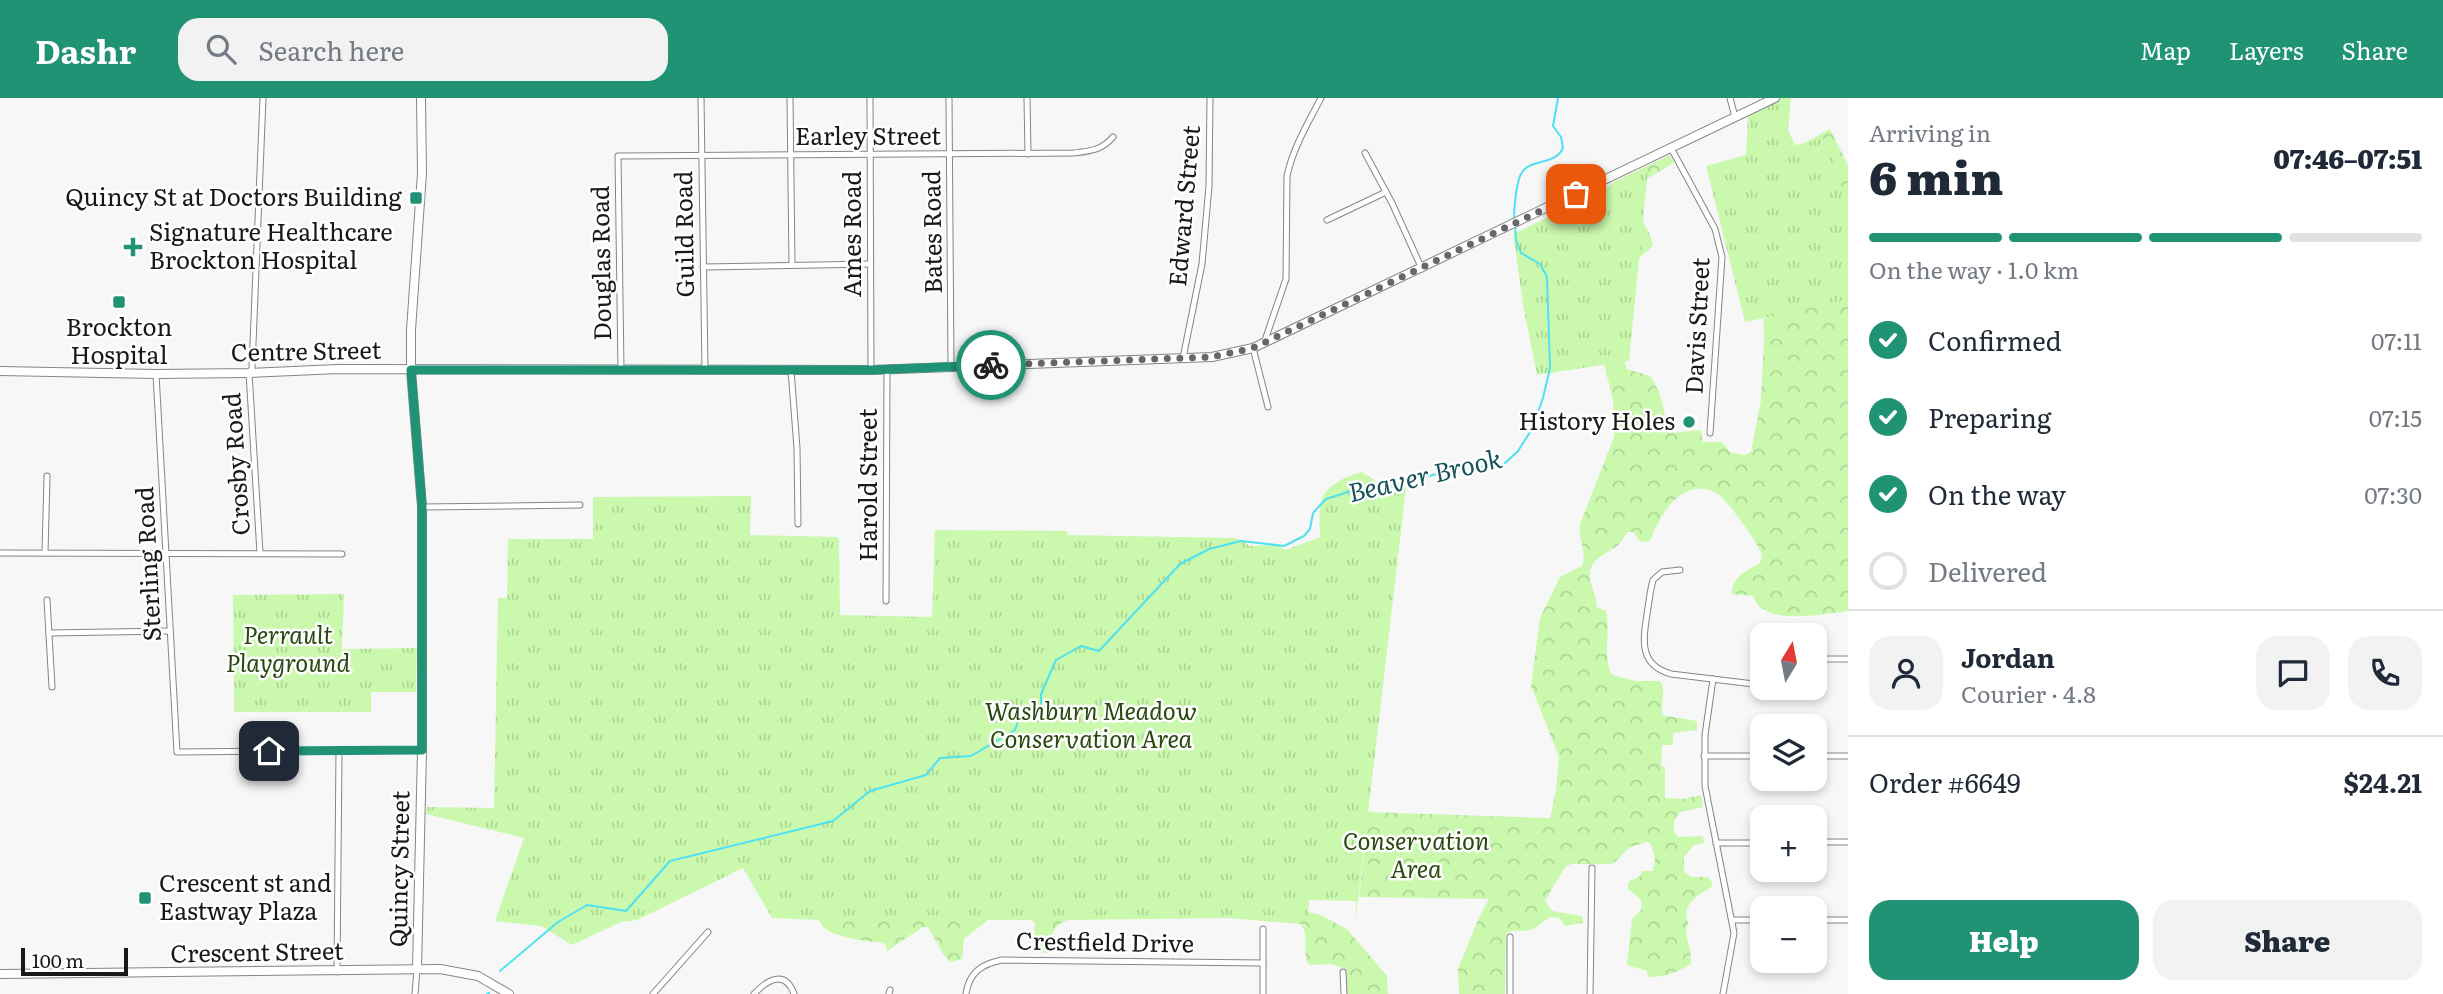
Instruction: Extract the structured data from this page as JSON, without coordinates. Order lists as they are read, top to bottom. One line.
{"streets":{"main road":["Centre Street","Quincy Street","Crescent Street"],"street":["Earley Street","Edward Street","Bates Road","Guild Road","Ames Road","Douglas Road","Davis Street","Crosby Road","Harold Street","Sterling Road","Crestfield Drive"]},"crossings":[["Earley Street","Bates Road"],["Earley Street","Guild Road"],["Earley Street","Ames Road"],["Earley Street","Douglas Road"],["Edward Street","Centre Street"],["Bates Road","Centre Street"],["Guild Road","Centre Street"],["Ames Road","Centre Street"],["Douglas Road","Centre Street"],["Davis Street","Centre Street"],["Centre Street","Crosby Road"],["Centre Street","Harold Street"],["Centre Street","Sterling Road"],["Centre Street","Quincy Street"],["Quincy Street","Crescent Street"]],"water":["Beaver Brook"],"parks":["Perrault Playground","Washburn Meadow Conservation Area","Conservation Area"],"places":{"transit":["Quincy St at Doctors Building","Brockton Hospital","Crescent st and Eastway Plaza"],"health":["Signature Healthcare Brockton Hospital"],"other":["History Holes"]},"scale_bar":"100 m","north":"top","page":{"header":"Dashr","search":"Search here","nav":["Map","Layers","Share"],"heading":["6 min","Arriving in","07:46–07:51"],"panel":["Jordan","Courier · 4.8","Order #6649","$24.21"],"bar":"On the way · 1.0 km","list":[["Confirmed","07:11"],["Preparing","07:15"],["On the way","07:30"],"Delivered"],"map_buttons":["+","−"],"buttons":["Help","Share"],"scale":"100 m"}}
